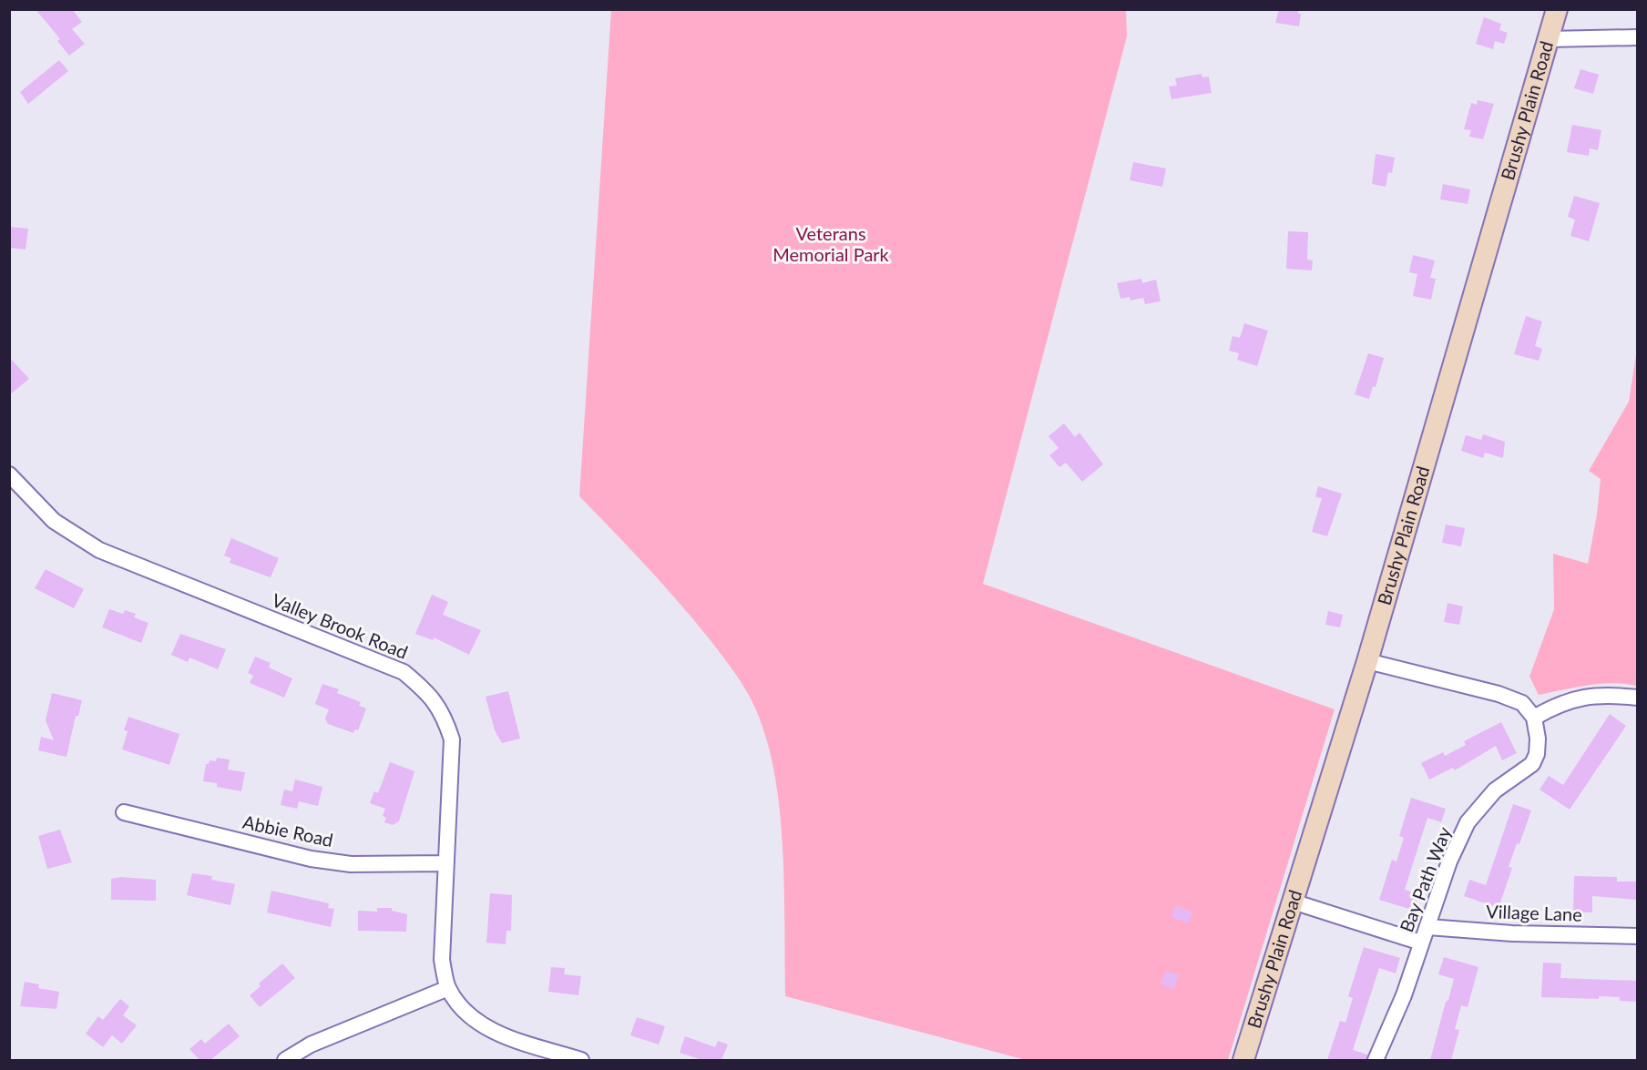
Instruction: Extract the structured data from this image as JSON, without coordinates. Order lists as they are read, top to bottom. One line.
{"streets":{"main road":["Brushy Plain Road"],"street":["Valley Brook Road","Abbie Road","Bay Path Way","Village Lane"]},"crossings":[["Valley Brook Road","Abbie Road"],["Bay Path Way","Village Lane"]],"parks":["Veterans Memorial Park"]}
